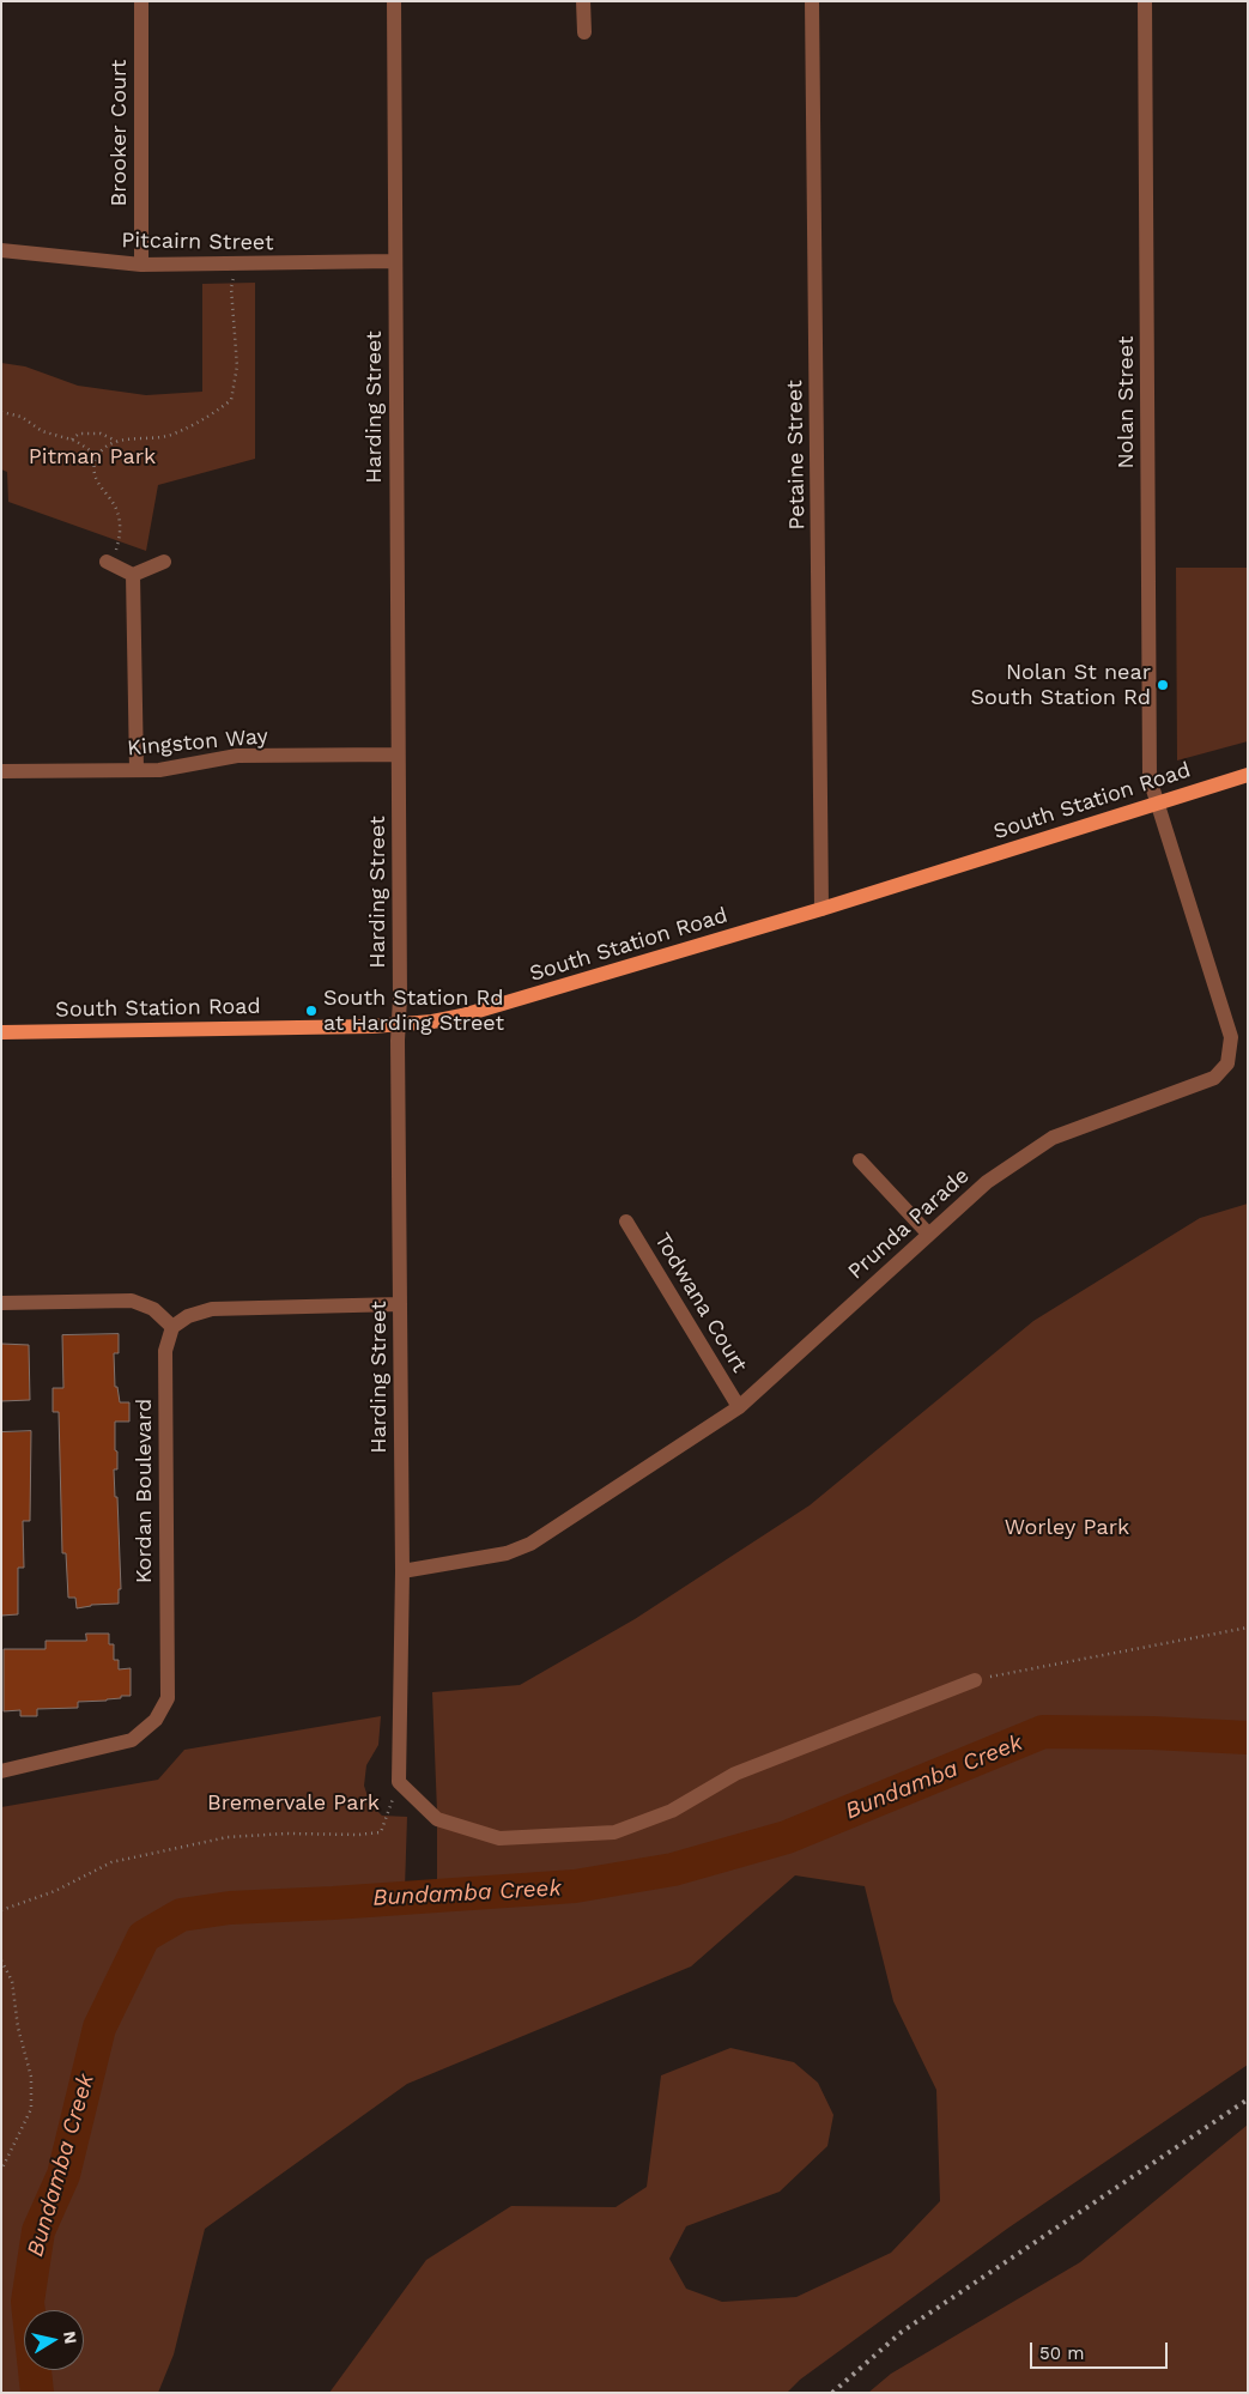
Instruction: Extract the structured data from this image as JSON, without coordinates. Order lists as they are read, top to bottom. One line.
{"streets":{"main road":["South Station Road"],"street":["Brooker Court","Pitcairn Street","Nolan Street","Harding Street","Petaine Street","Kingston Way","Prunda Parade","Todwana Court","Kordan Boulevard"]},"crossings":[["Brooker Court","Pitcairn Street"],["Pitcairn Street","Harding Street"],["Nolan Street","South Station Road"],["Nolan Street","Prunda Parade"],["Harding Street","Kingston Way"],["Harding Street","South Station Road"],["Harding Street","Prunda Parade"],["Petaine Street","South Station Road"],["South Station Road","Prunda Parade"],["Prunda Parade","Todwana Court"]],"water":["Bundamba Creek"],"parks":["Pitman Park","Worley Park","Bremervale Park"],"places":["Nolan St near South Station Rd","South Station Rd at Harding Street"],"scale_bar":"50 m","north":"right"}
